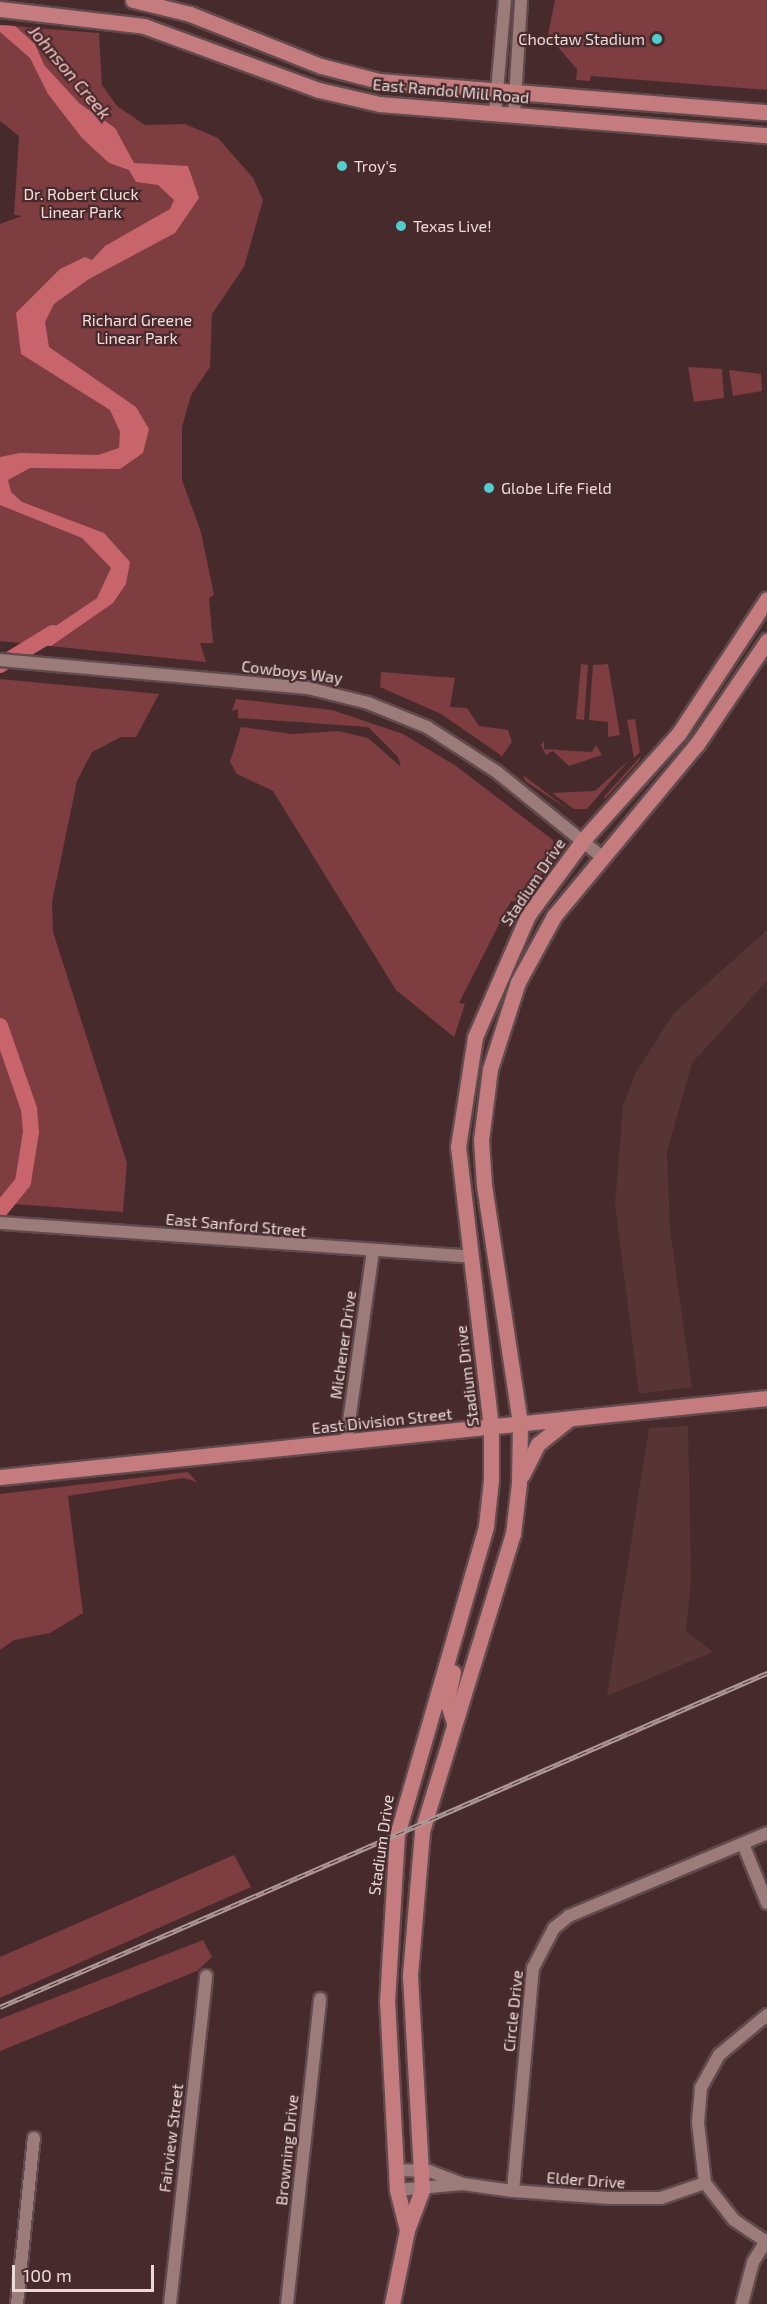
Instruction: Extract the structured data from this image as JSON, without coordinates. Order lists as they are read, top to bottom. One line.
{"streets":{"main road":["East Randol Mill Road","Stadium Drive","East Division Street"],"street":["Cowboys Way","East Sanford Street","Michener Drive","Circle Drive","Fairview Street","Browning Drive","Elder Drive"]},"crossings":[["Cowboys Way","Stadium Drive"],["Stadium Drive","East Sanford Street"],["Stadium Drive","East Division Street"],["Stadium Drive","Elder Drive"],["East Sanford Street","Michener Drive"],["Michener Drive","East Division Street"],["Circle Drive","Elder Drive"]],"water":["Johnson Creek"],"parks":["Dr. Robert Cluck Linear Park","Richard Greene Linear Park"],"places":["Choctaw Stadium","Troy's","Texas Live!","Globe Life Field"],"scale_bar":"100 m"}
